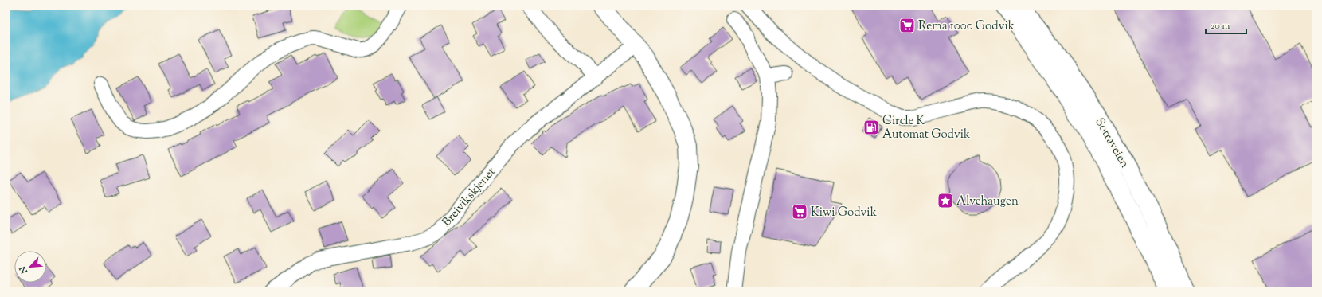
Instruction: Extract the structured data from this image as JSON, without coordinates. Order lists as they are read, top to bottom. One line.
{"streets":{"main road":["Sotraveien"],"street":["Breivikskjenet"]},"places":{"supermarket":["Rema 1000 Godvik","Kiwi Godvik"],"fuel station":["Circle K Automat Godvik"],"place":["Alvehaugen"]},"scale_bar":"20 m","north":"bottom left"}
